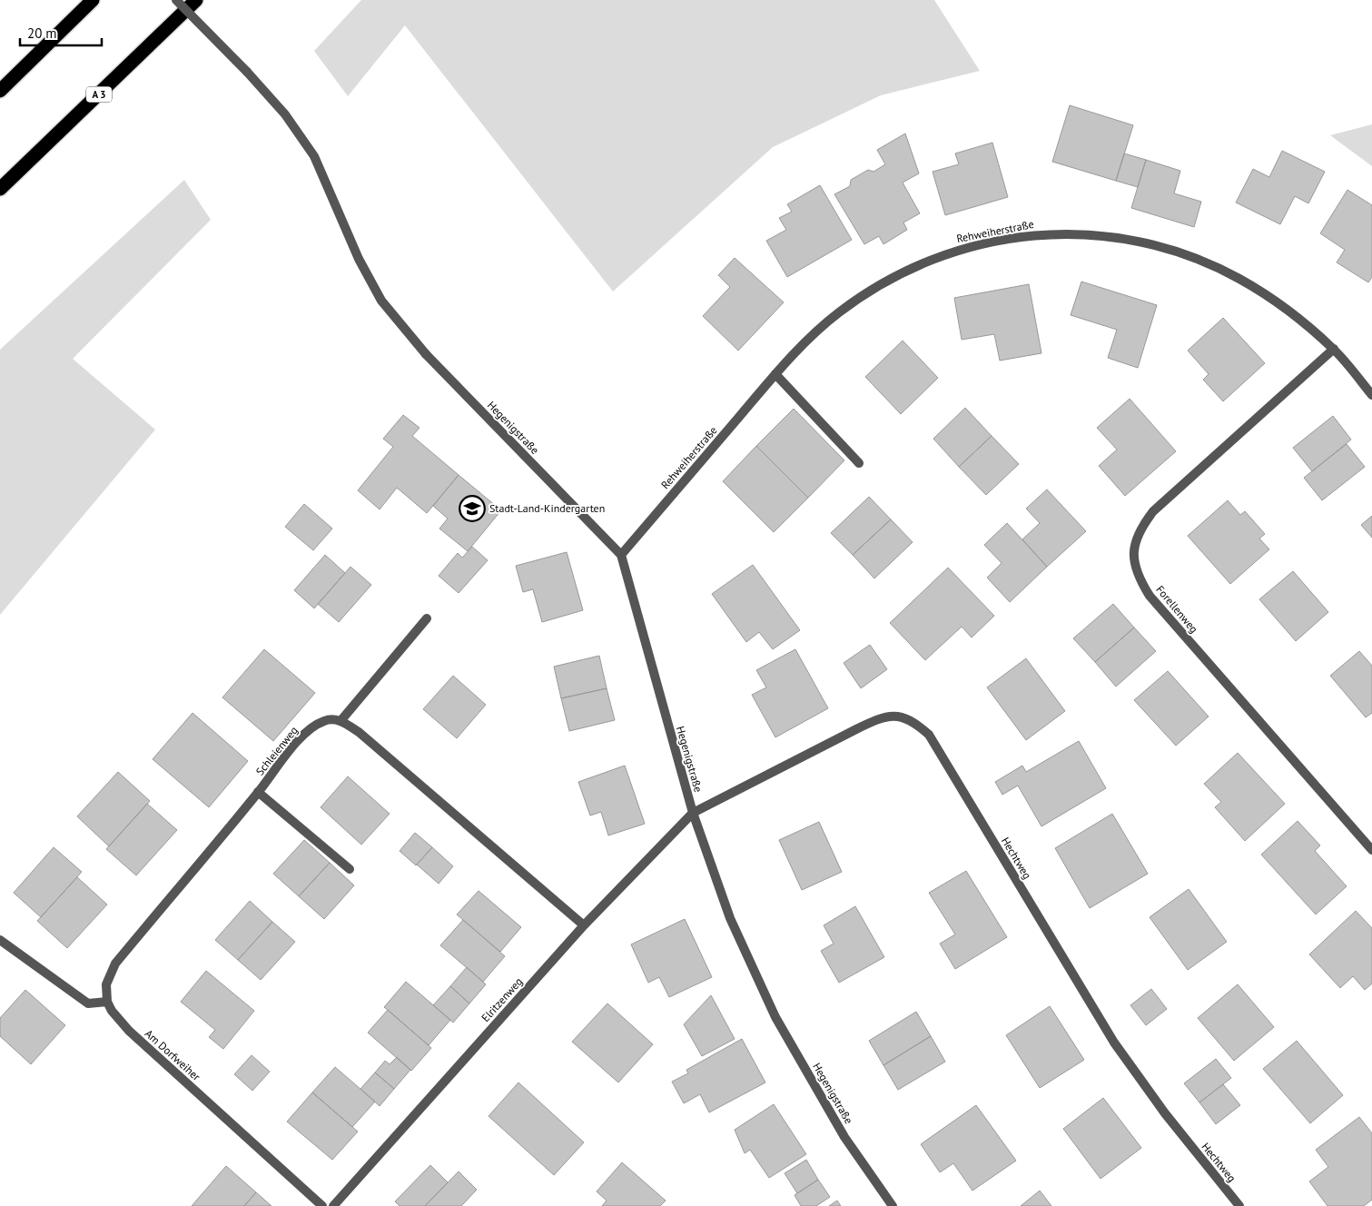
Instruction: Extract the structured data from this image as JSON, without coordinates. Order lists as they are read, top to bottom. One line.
{"streets":{"highway":["A 3"],"street":["Rehweiherstraße","Hegenigstraße","Forellenweg","Schleienweg","Hechtweg","Elritzenweg","Am Dorfweiher"]},"crossings":[["Rehweiherstraße","Hegenigstraße"],["Rehweiherstraße","Forellenweg"],["Hegenigstraße","Hechtweg"],["Hegenigstraße","Elritzenweg"],["Schleienweg","Am Dorfweiher"],["Hechtweg","Elritzenweg"]],"places":{"school or university":["Stadt-Land-Kindergarten"]},"scale_bar":"20 m"}
